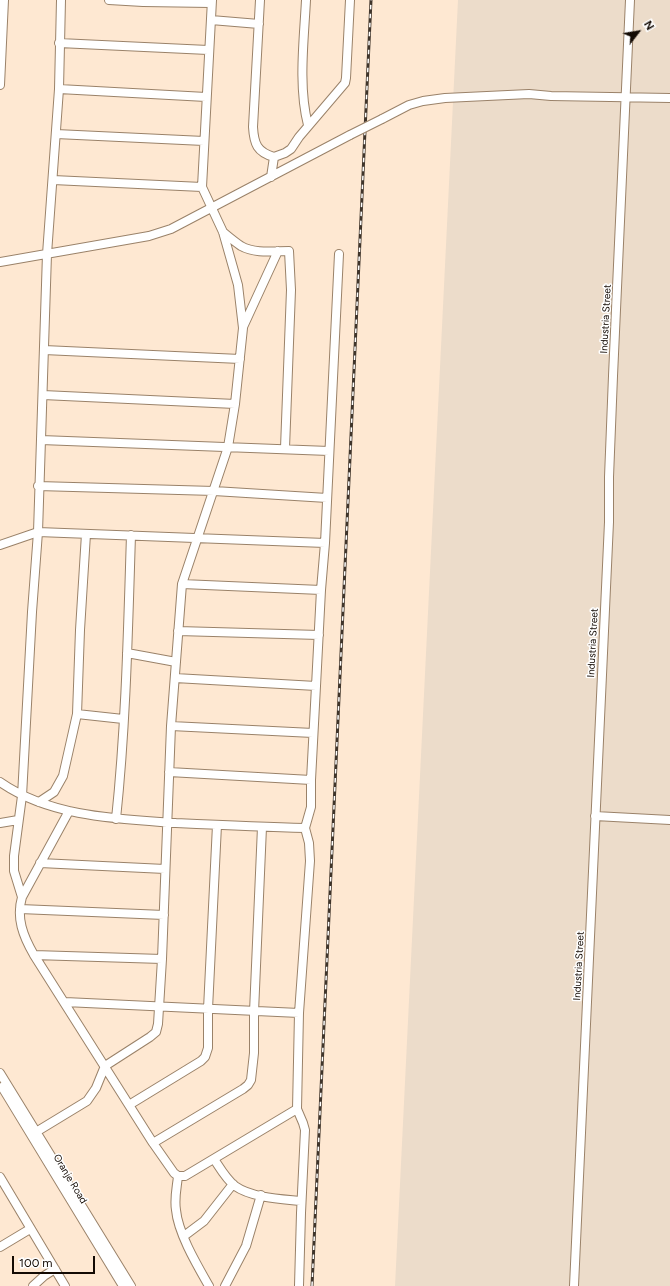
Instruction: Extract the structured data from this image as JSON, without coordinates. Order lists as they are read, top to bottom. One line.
{"streets":{"street":["Industria Street","Oranje Road"]},"scale_bar":"100 m","north":"top right"}
